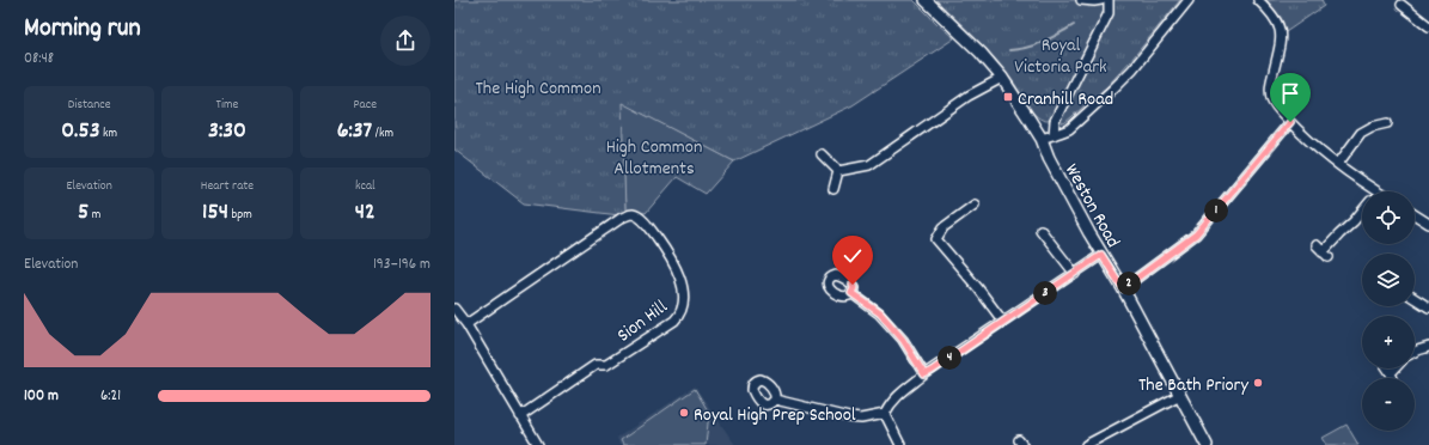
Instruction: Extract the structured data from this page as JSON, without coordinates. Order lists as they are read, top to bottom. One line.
{"streets":{"street":["Weston Road","Sion Hill"]},"parks":["Royal Victoria Park","The High Common","High Common Allotments"],"places":{"transit":["Cranhill Road"],"other":["The Bath Priory","Royal High Prep School"]},"page":{"heading":["Morning run","08:48"],"stats":[["Distance","0.53 km"],["Time","3:30"],["Pace","6:37 /km"],["Elevation","5 m"],["Heart rate","154 bpm"],["kcal","42"]],"map_buttons":["+","−"],"pins":["1","2","3","4"],"chart":["Elevation","193–196 m"],"list":[{"name":"100 m","note":"6:21"}]}}
